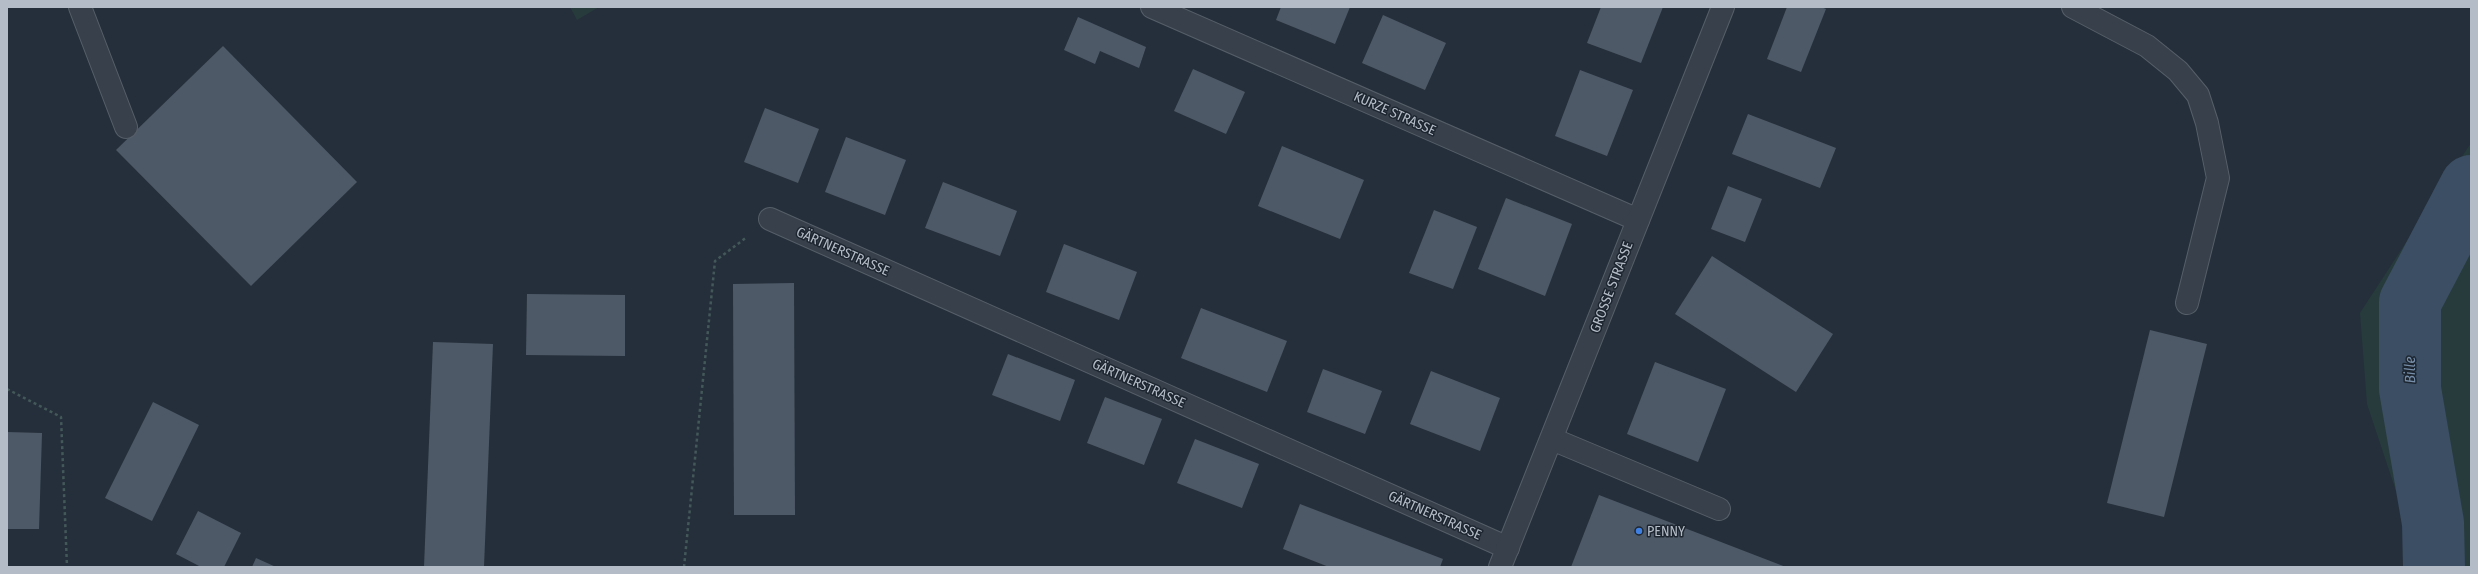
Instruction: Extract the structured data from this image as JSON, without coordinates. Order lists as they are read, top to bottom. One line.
{"streets":{"street":["KURZE STRASSE","GÄRTNERSTRASSE","GROSSE STRASSE"]},"crossings":[["KURZE STRASSE","GROSSE STRASSE"],["GÄRTNERSTRASSE","GROSSE STRASSE"]],"water":["Bille"],"places":["PENNY"]}
